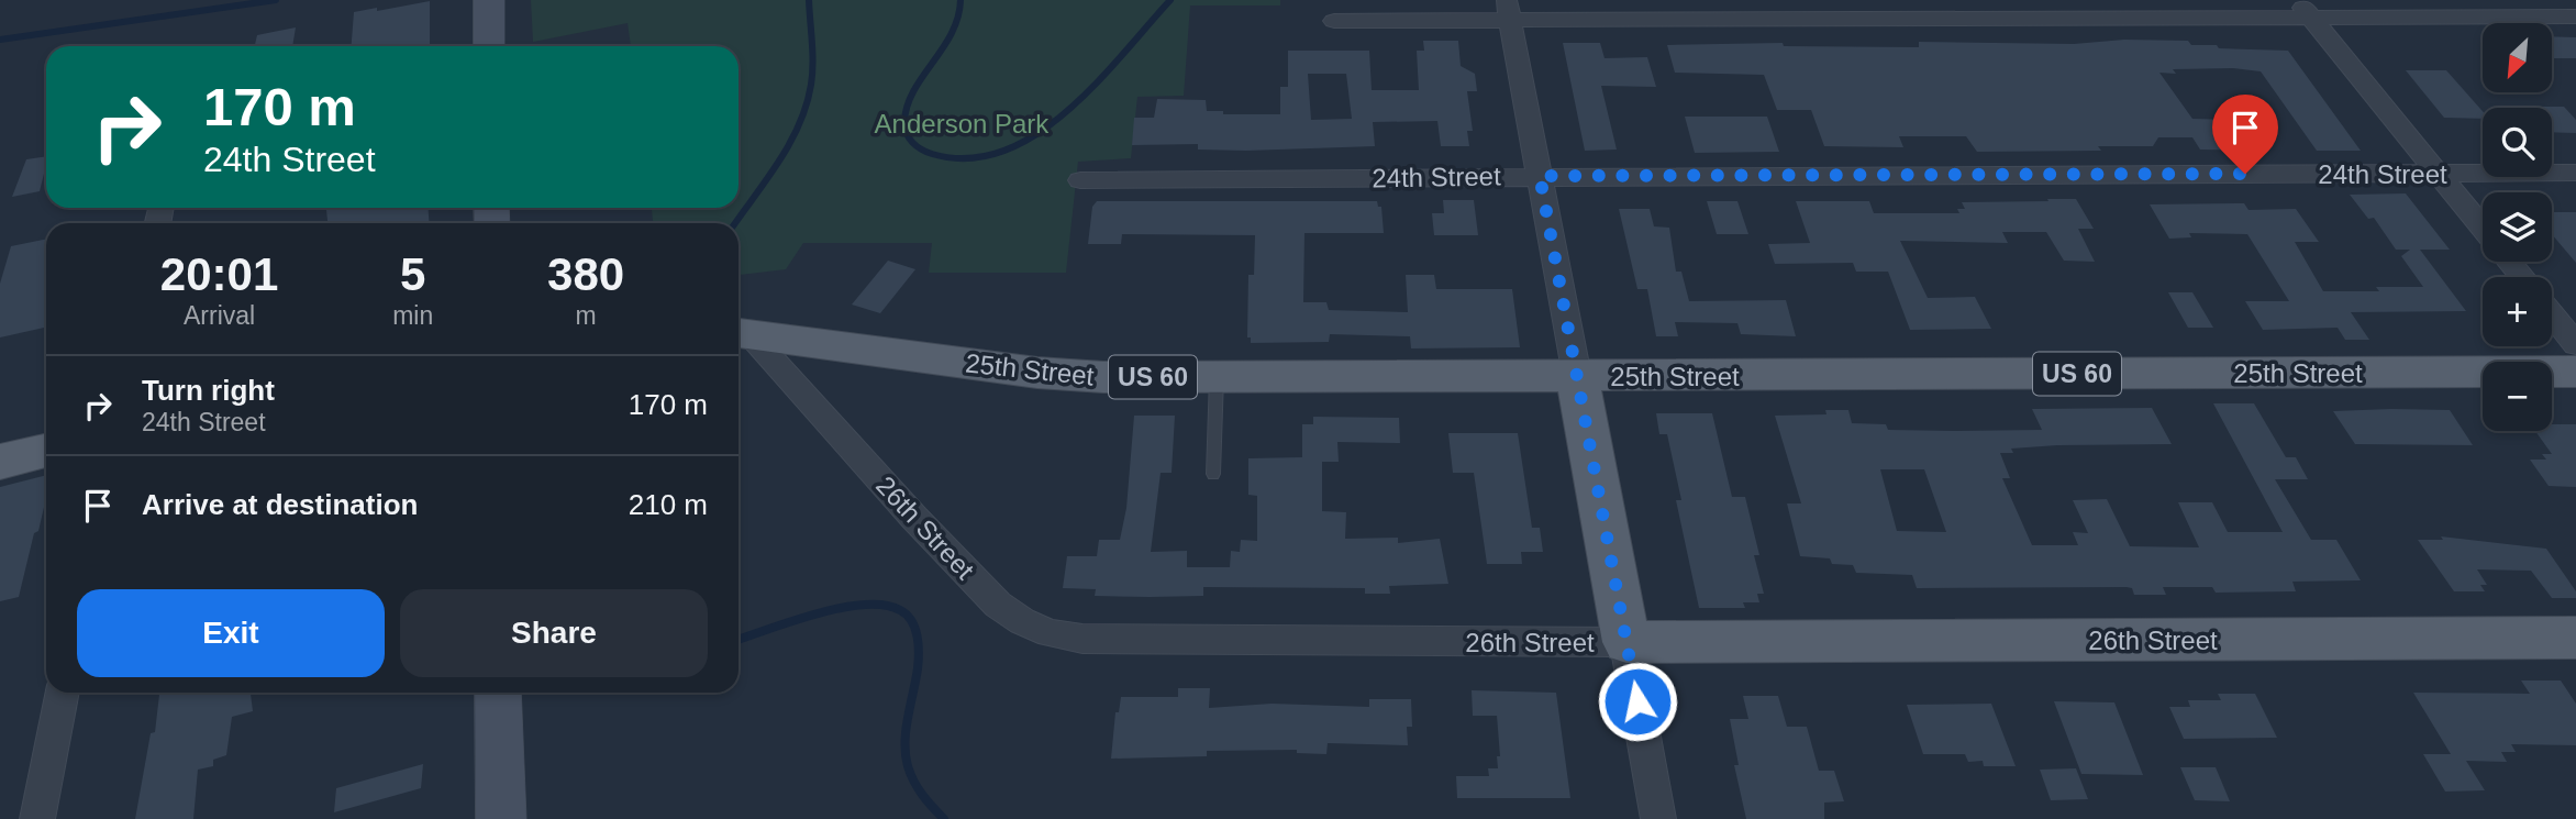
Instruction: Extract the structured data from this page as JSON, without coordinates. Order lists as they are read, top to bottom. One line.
{"streets":{"main road":["25th Street","US 60","26th Street"],"street":["24th Street"]},"crossings":[["25th Street","26th Street"]],"parks":["Anderson Park"],"north":"bottom left","page":{"map_buttons":["+","−"],"turn":["170 m","24th Street"],"eta":["20:01","Arrival","5","min","380","m"],"list":[{"name":"Turn right","note":"24th Street","value":"170 m"},{"name":"Arrive at destination","value":"210 m"}],"buttons":["Exit","Share"]}}
